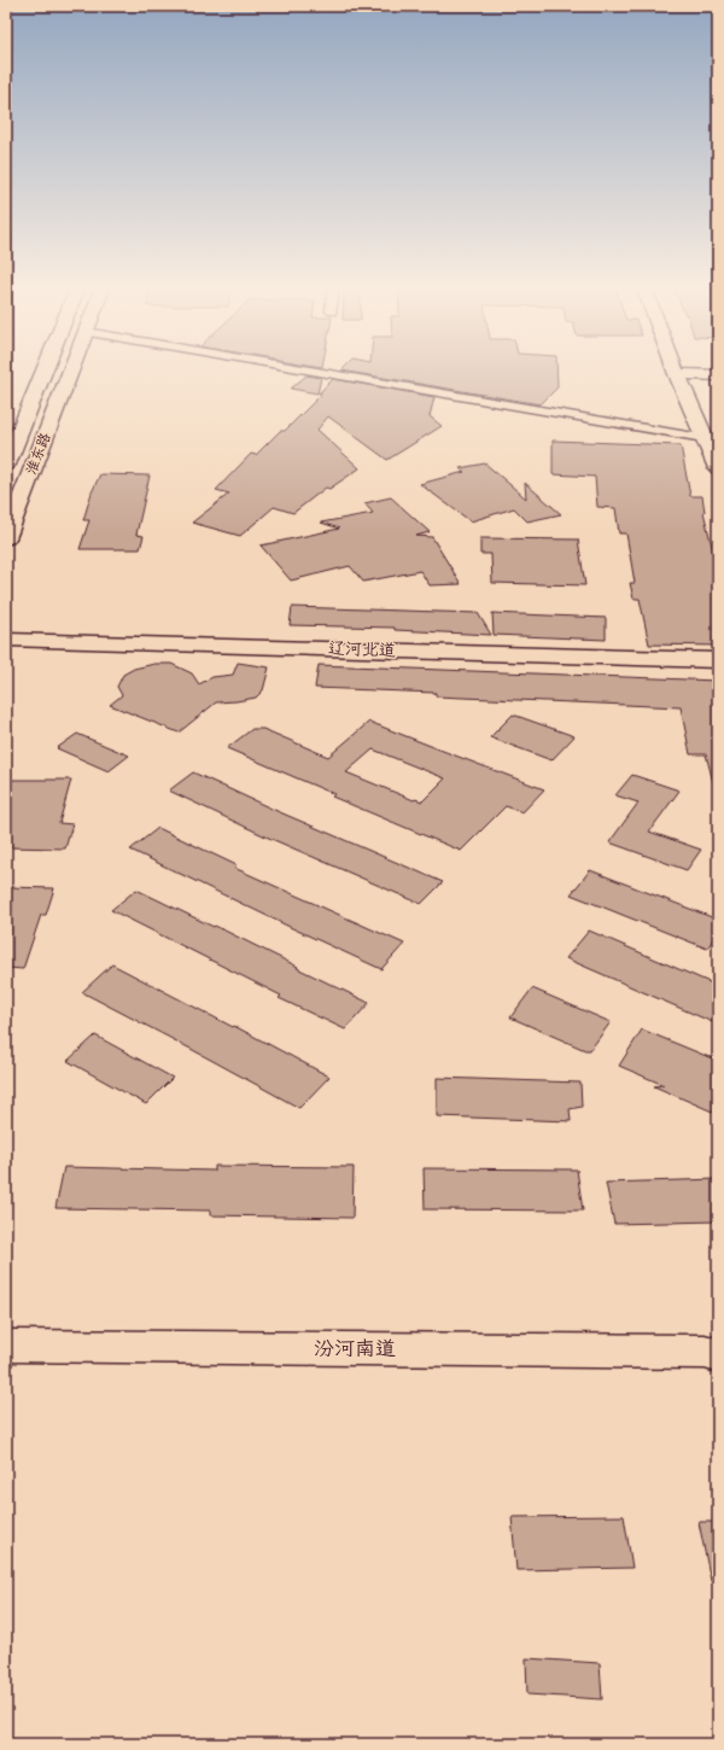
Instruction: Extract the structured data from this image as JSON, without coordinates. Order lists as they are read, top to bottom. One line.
{"streets":{"main road":["淮东路","辽河北道","汾河南道"]}}
